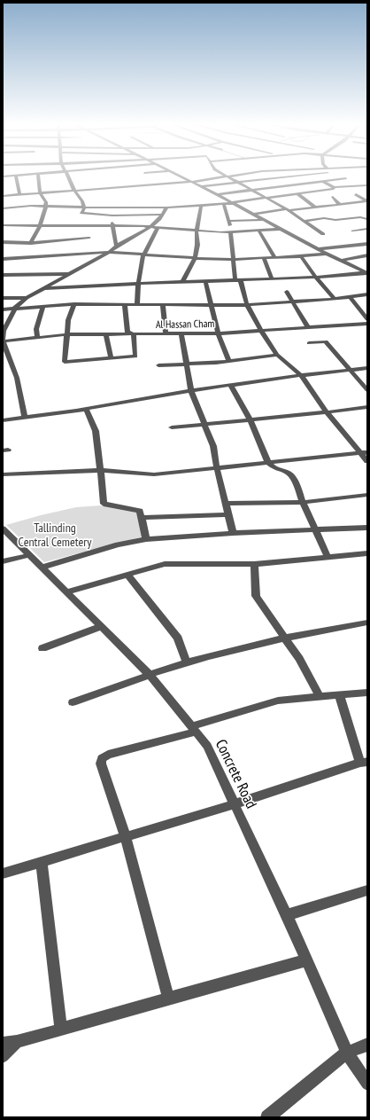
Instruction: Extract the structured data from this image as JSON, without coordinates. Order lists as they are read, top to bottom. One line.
{"streets":{"street":["Al Hassan Cham","Concrete Road"]},"parks":["Tallinding Central Cemetery"]}
